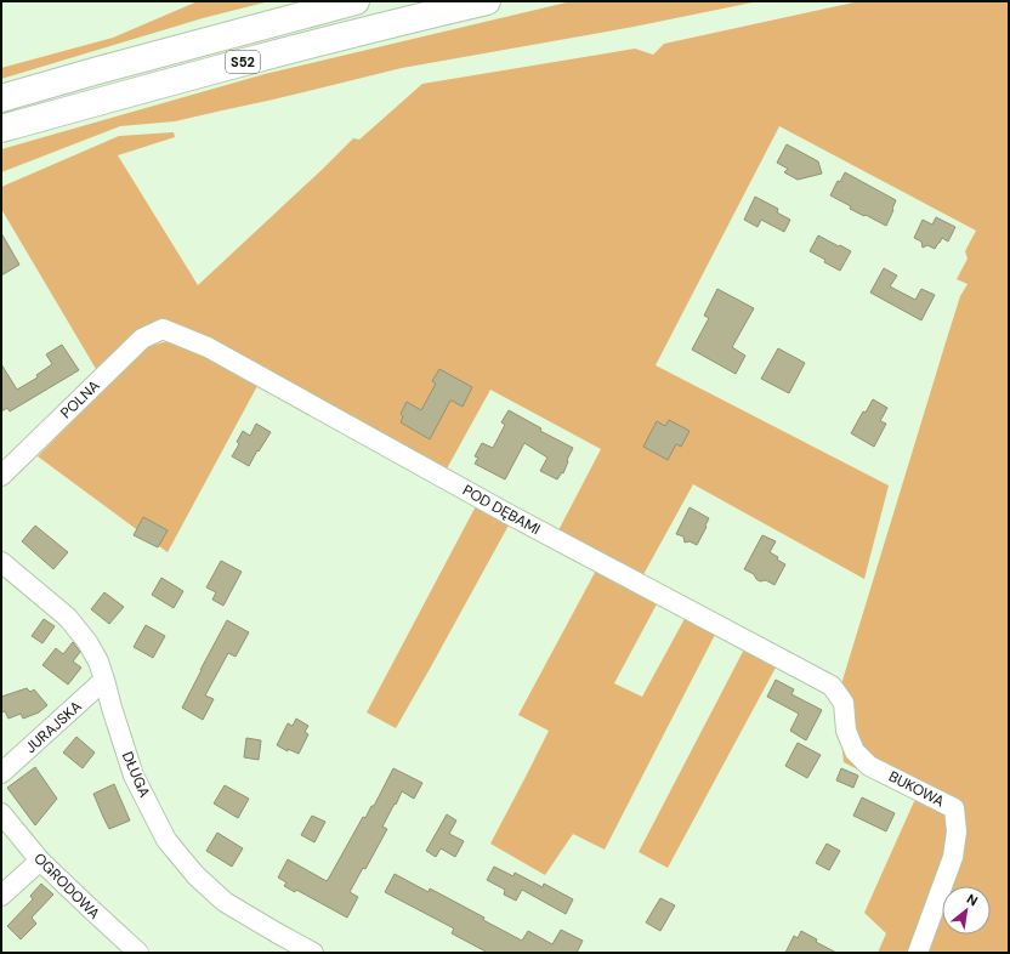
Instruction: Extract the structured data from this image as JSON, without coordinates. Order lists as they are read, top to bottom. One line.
{"streets":{"highway":["S52"],"street":["POLNA","POD DĘBAMI","JURAJSKA","DŁUGA","BUKOWA","OGRODOWA"]},"crossings":[["POLNA","POD DĘBAMI"],["POD DĘBAMI","BUKOWA"],["JURAJSKA","DŁUGA"]],"north":"top right"}
